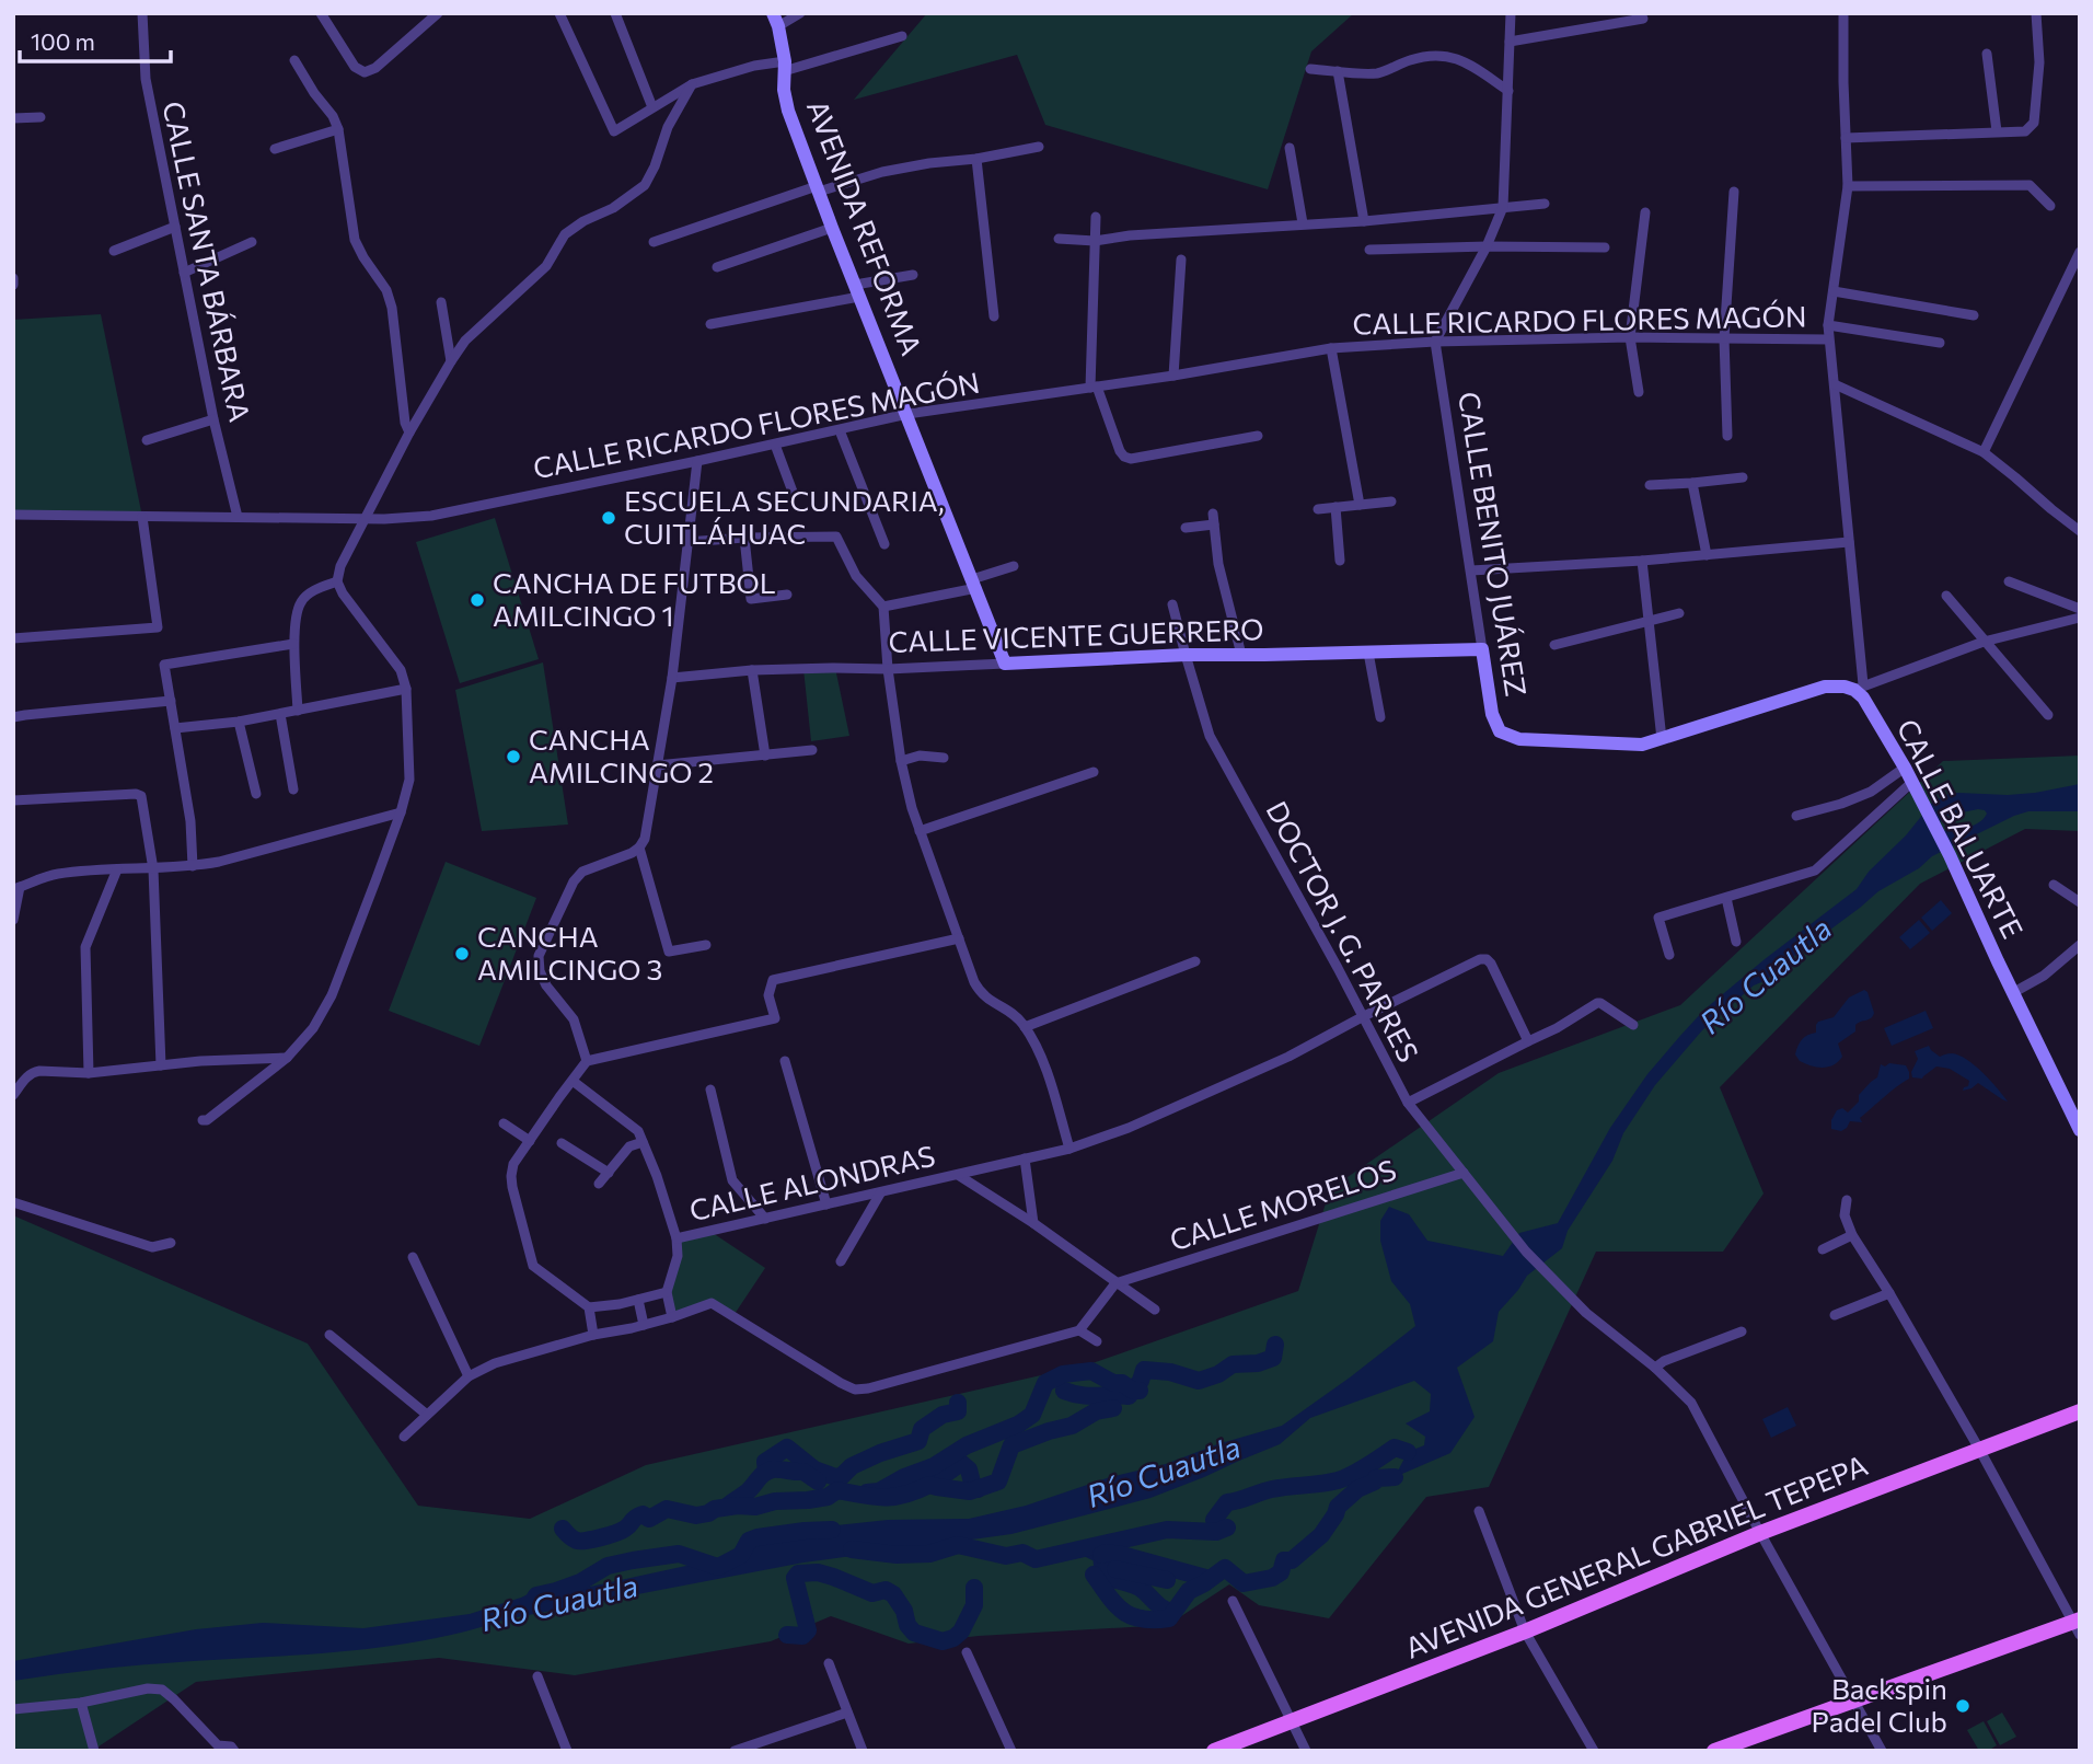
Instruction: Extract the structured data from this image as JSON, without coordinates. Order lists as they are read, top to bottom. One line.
{"streets":{"main road":["AVENIDA GENERAL GABRIEL TEPEPA"],"street":["AVENIDA REFORMA","CALLE SANTA BÁRBARA","CALLE RICARDO FLORES MAGÓN","CALLE BENITO JUÁREZ","CALLE VICENTE GUERRERO","CALLE BALUARTE","DOCTOR J. G. PARRES","CALLE ALONDRAS","CALLE MORELOS"]},"crossings":[["AVENIDA REFORMA","CALLE RICARDO FLORES MAGÓN"],["AVENIDA REFORMA","CALLE VICENTE GUERRERO"],["CALLE SANTA BÁRBARA","CALLE RICARDO FLORES MAGÓN"],["CALLE RICARDO FLORES MAGÓN","CALLE BENITO JUÁREZ"],["CALLE BENITO JUÁREZ","CALLE VICENTE GUERRERO"],["CALLE BENITO JUÁREZ","CALLE BALUARTE"],["CALLE VICENTE GUERRERO","DOCTOR J. G. PARRES"],["DOCTOR J. G. PARRES","CALLE ALONDRAS"],["DOCTOR J. G. PARRES","CALLE MORELOS"],["DOCTOR J. G. PARRES","AVENIDA GENERAL GABRIEL TEPEPA"],["CALLE ALONDRAS","CALLE MORELOS"]],"water":["Río Cuautla"],"places":["ESCUELA SECUNDARIA, CUITLÁHUAC","CANCHA DE FUTBOL AMILCINGO 1","CANCHA AMILCINGO 2","CANCHA AMILCINGO 3","Backspin Padel Club"],"scale_bar":"100 m"}
